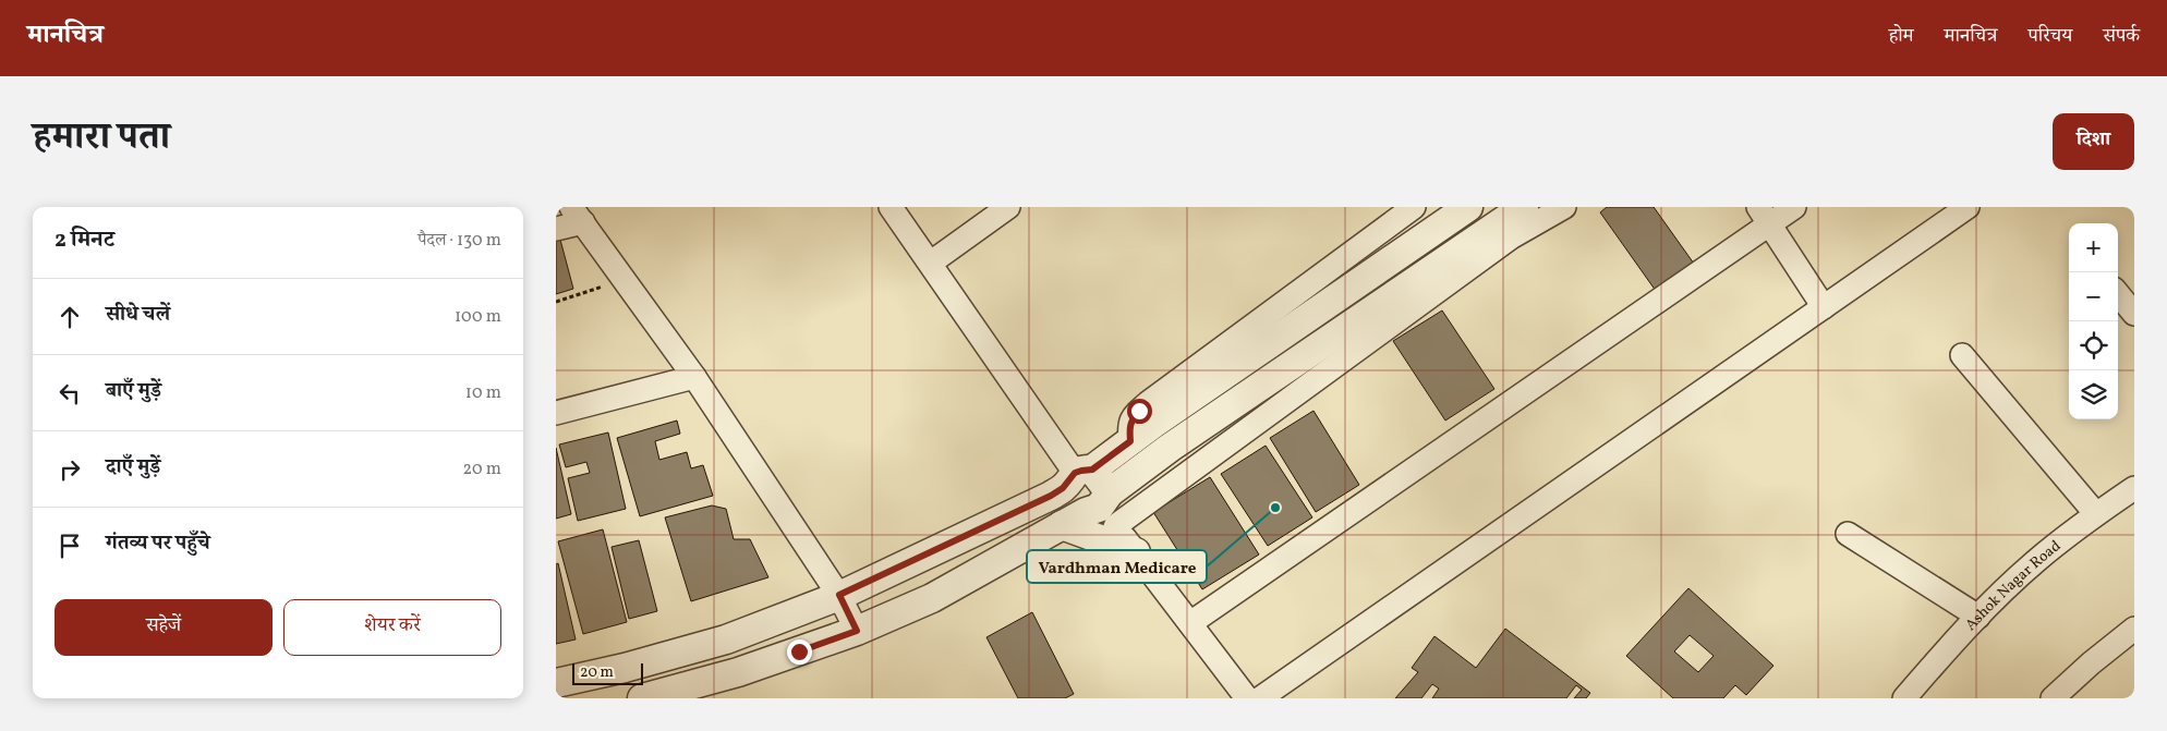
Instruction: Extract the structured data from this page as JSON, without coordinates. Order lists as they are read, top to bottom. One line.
{"streets":{"street":["Ashok Nagar Road"]},"places":["Vardhman Medicare"],"scale_bar":"20 m","page":{"header":"मानचित्र","nav":["होम","मानचित्र","परिचय","संपर्क"],"title":"हमारा पता","buttons":["दिशा",["सहेजें","शेयर करें"]],"heading":["2 मिनट","पैदल · 130 m"],"map_buttons":["+","−"],"list":[["सीधे चलें","100 m"],["बाएँ मुड़ें","10 m"],["दाएँ मुड़ें","20 m"],"गंतव्य पर पहुँचे"],"scale":"20 m"}}
